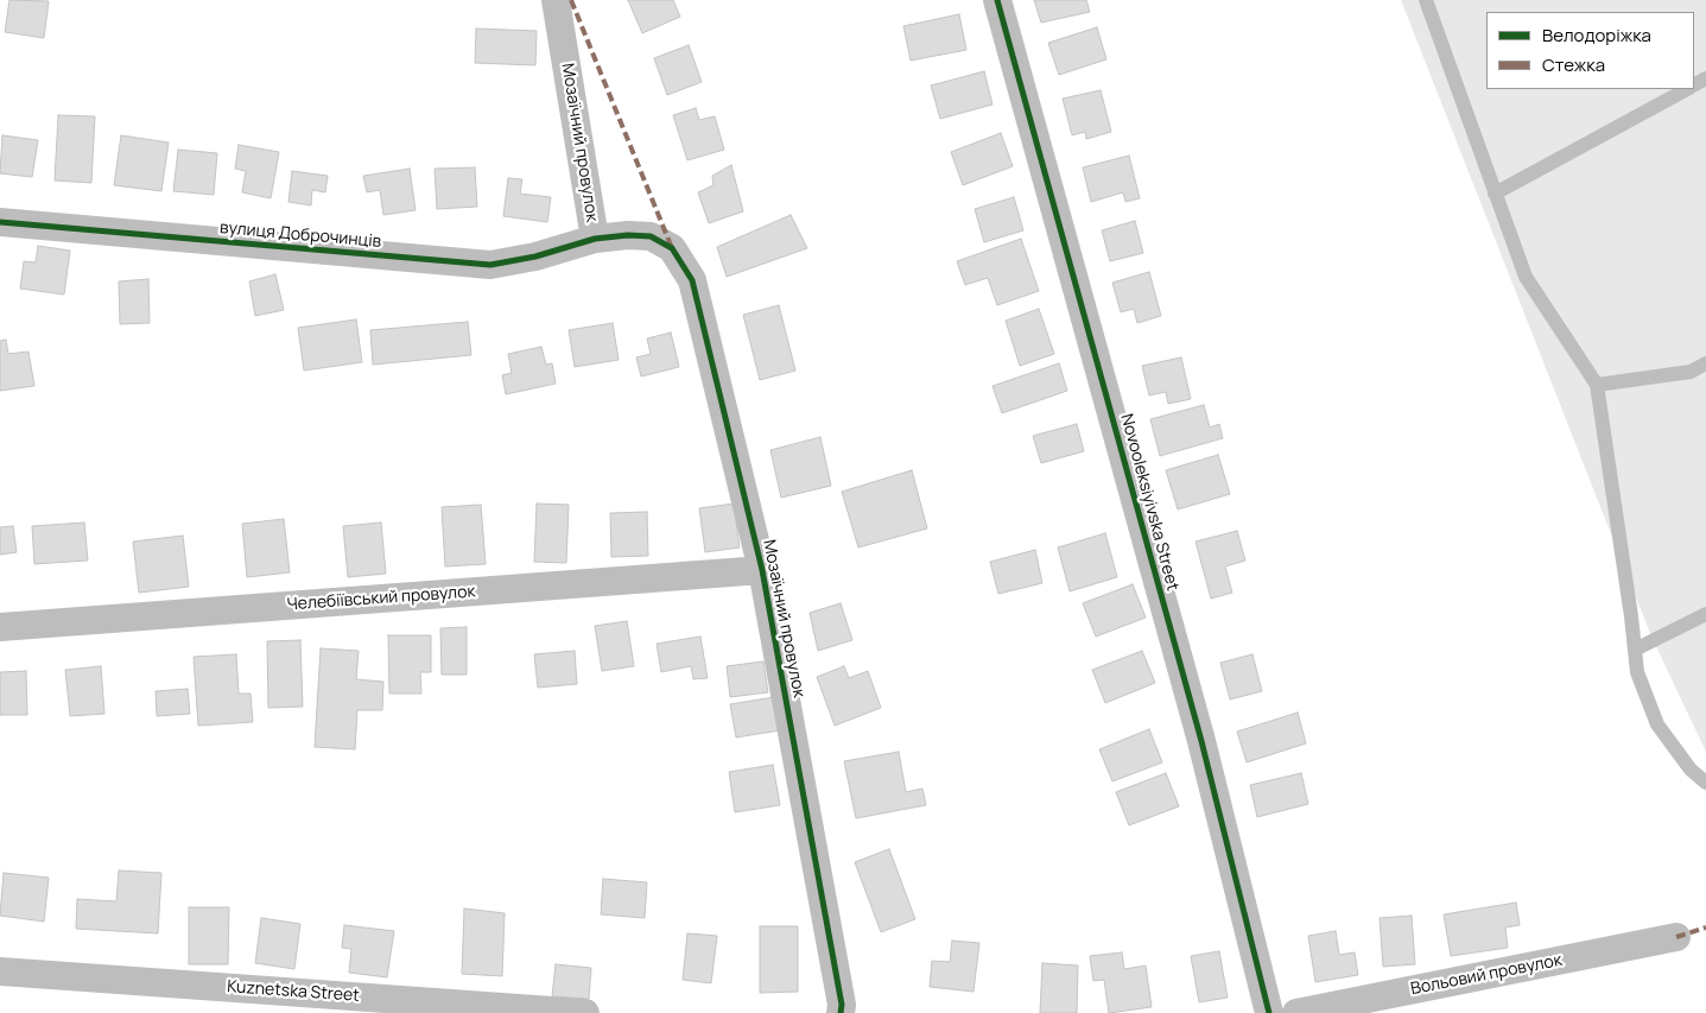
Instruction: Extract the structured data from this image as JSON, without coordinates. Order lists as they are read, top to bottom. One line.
{"streets":{"street":["Мозаїчний провулок","вулиця Доброчинців","Novooleksiyivska Street","Челебіївський провулок","Вольовий провулок","Kuznetska Street"]},"crossings":[["Мозаїчний провулок","вулиця Доброчинців"],["Мозаїчний провулок","Челебіївський провулок"]],"legend":["Велодоріжка","Стежка"]}
